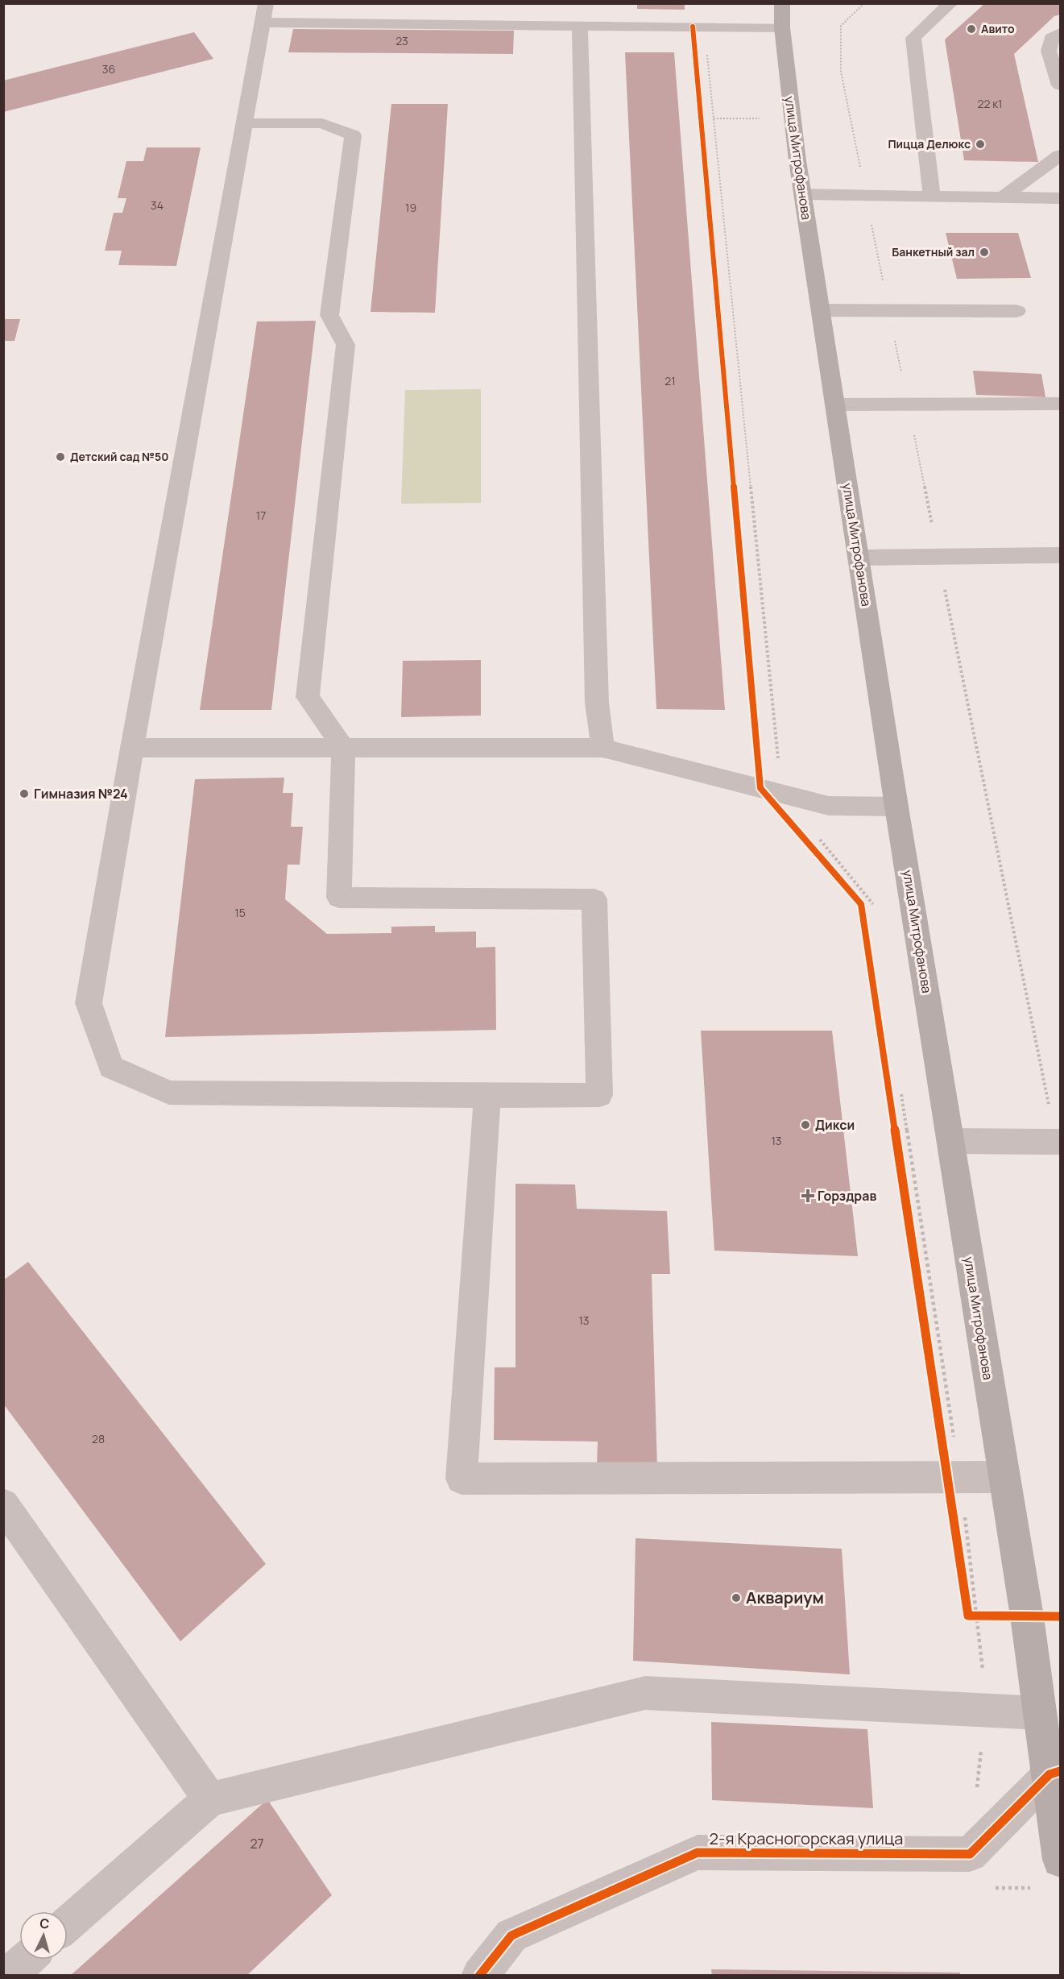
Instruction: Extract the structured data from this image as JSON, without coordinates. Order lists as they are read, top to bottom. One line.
{"streets":{"main road":["улица Митрофанова"],"street":["2-я Красногорская улица"]},"crossings":[["улица Митрофанова","2-я Красногорская улица"]],"places":{"other":["Авито","Пицца Делюкс","Банкетный зал","Детский сад №50","Гимназия №24","Дикси","Аквариум"],"health":["Горздрав"]},"house_numbers":["23","36","22 к1","34","19","21","17","15","13","13","28","27"],"north":"top"}
